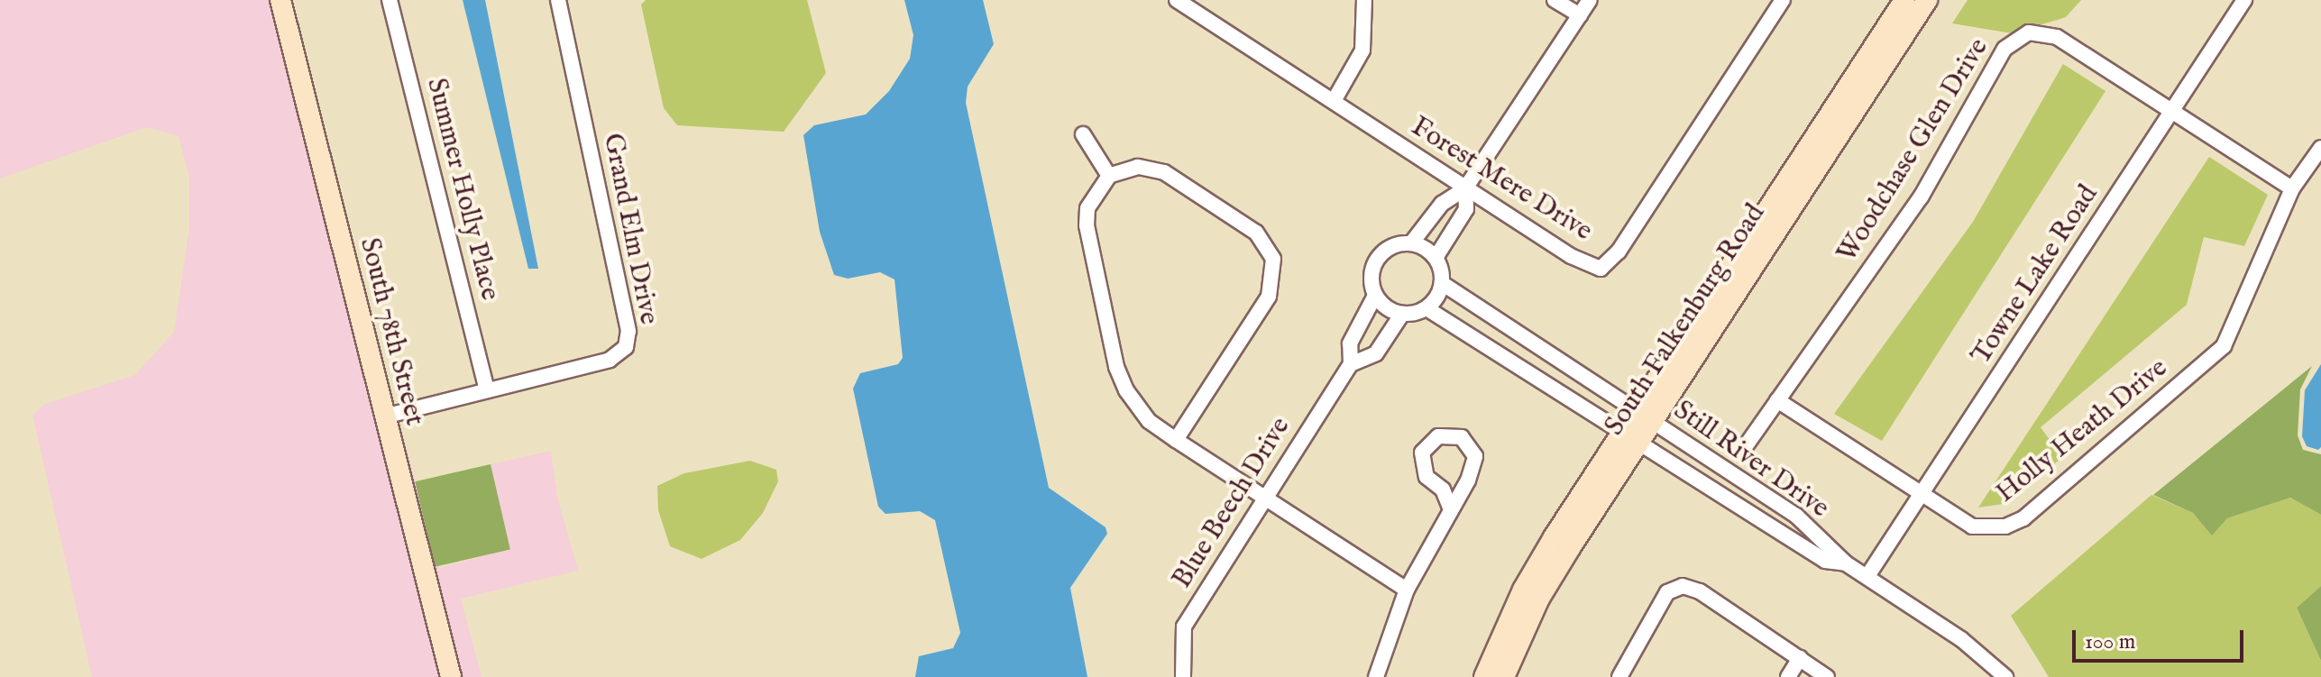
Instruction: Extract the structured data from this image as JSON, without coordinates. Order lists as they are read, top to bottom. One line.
{"streets":{"street":["Woodchase Glen Drive","Forest Mere Drive","Summer Holly Place","Grand Elm Drive","Towne Lake Road","South Falkenburg Road","South 78th Street","Holly Heath Drive","Still River Drive","Blue Beech Drive"]},"crossings":[["Woodchase Glen Drive","Towne Lake Road"],["Woodchase Glen Drive","Holly Heath Drive"],["Summer Holly Place","Grand Elm Drive"],["Grand Elm Drive","South 78th Street"],["Towne Lake Road","Holly Heath Drive"],["Towne Lake Road","Still River Drive"],["South Falkenburg Road","Still River Drive"],["Still River Drive","Blue Beech Drive"]],"scale_bar":"100 m"}
